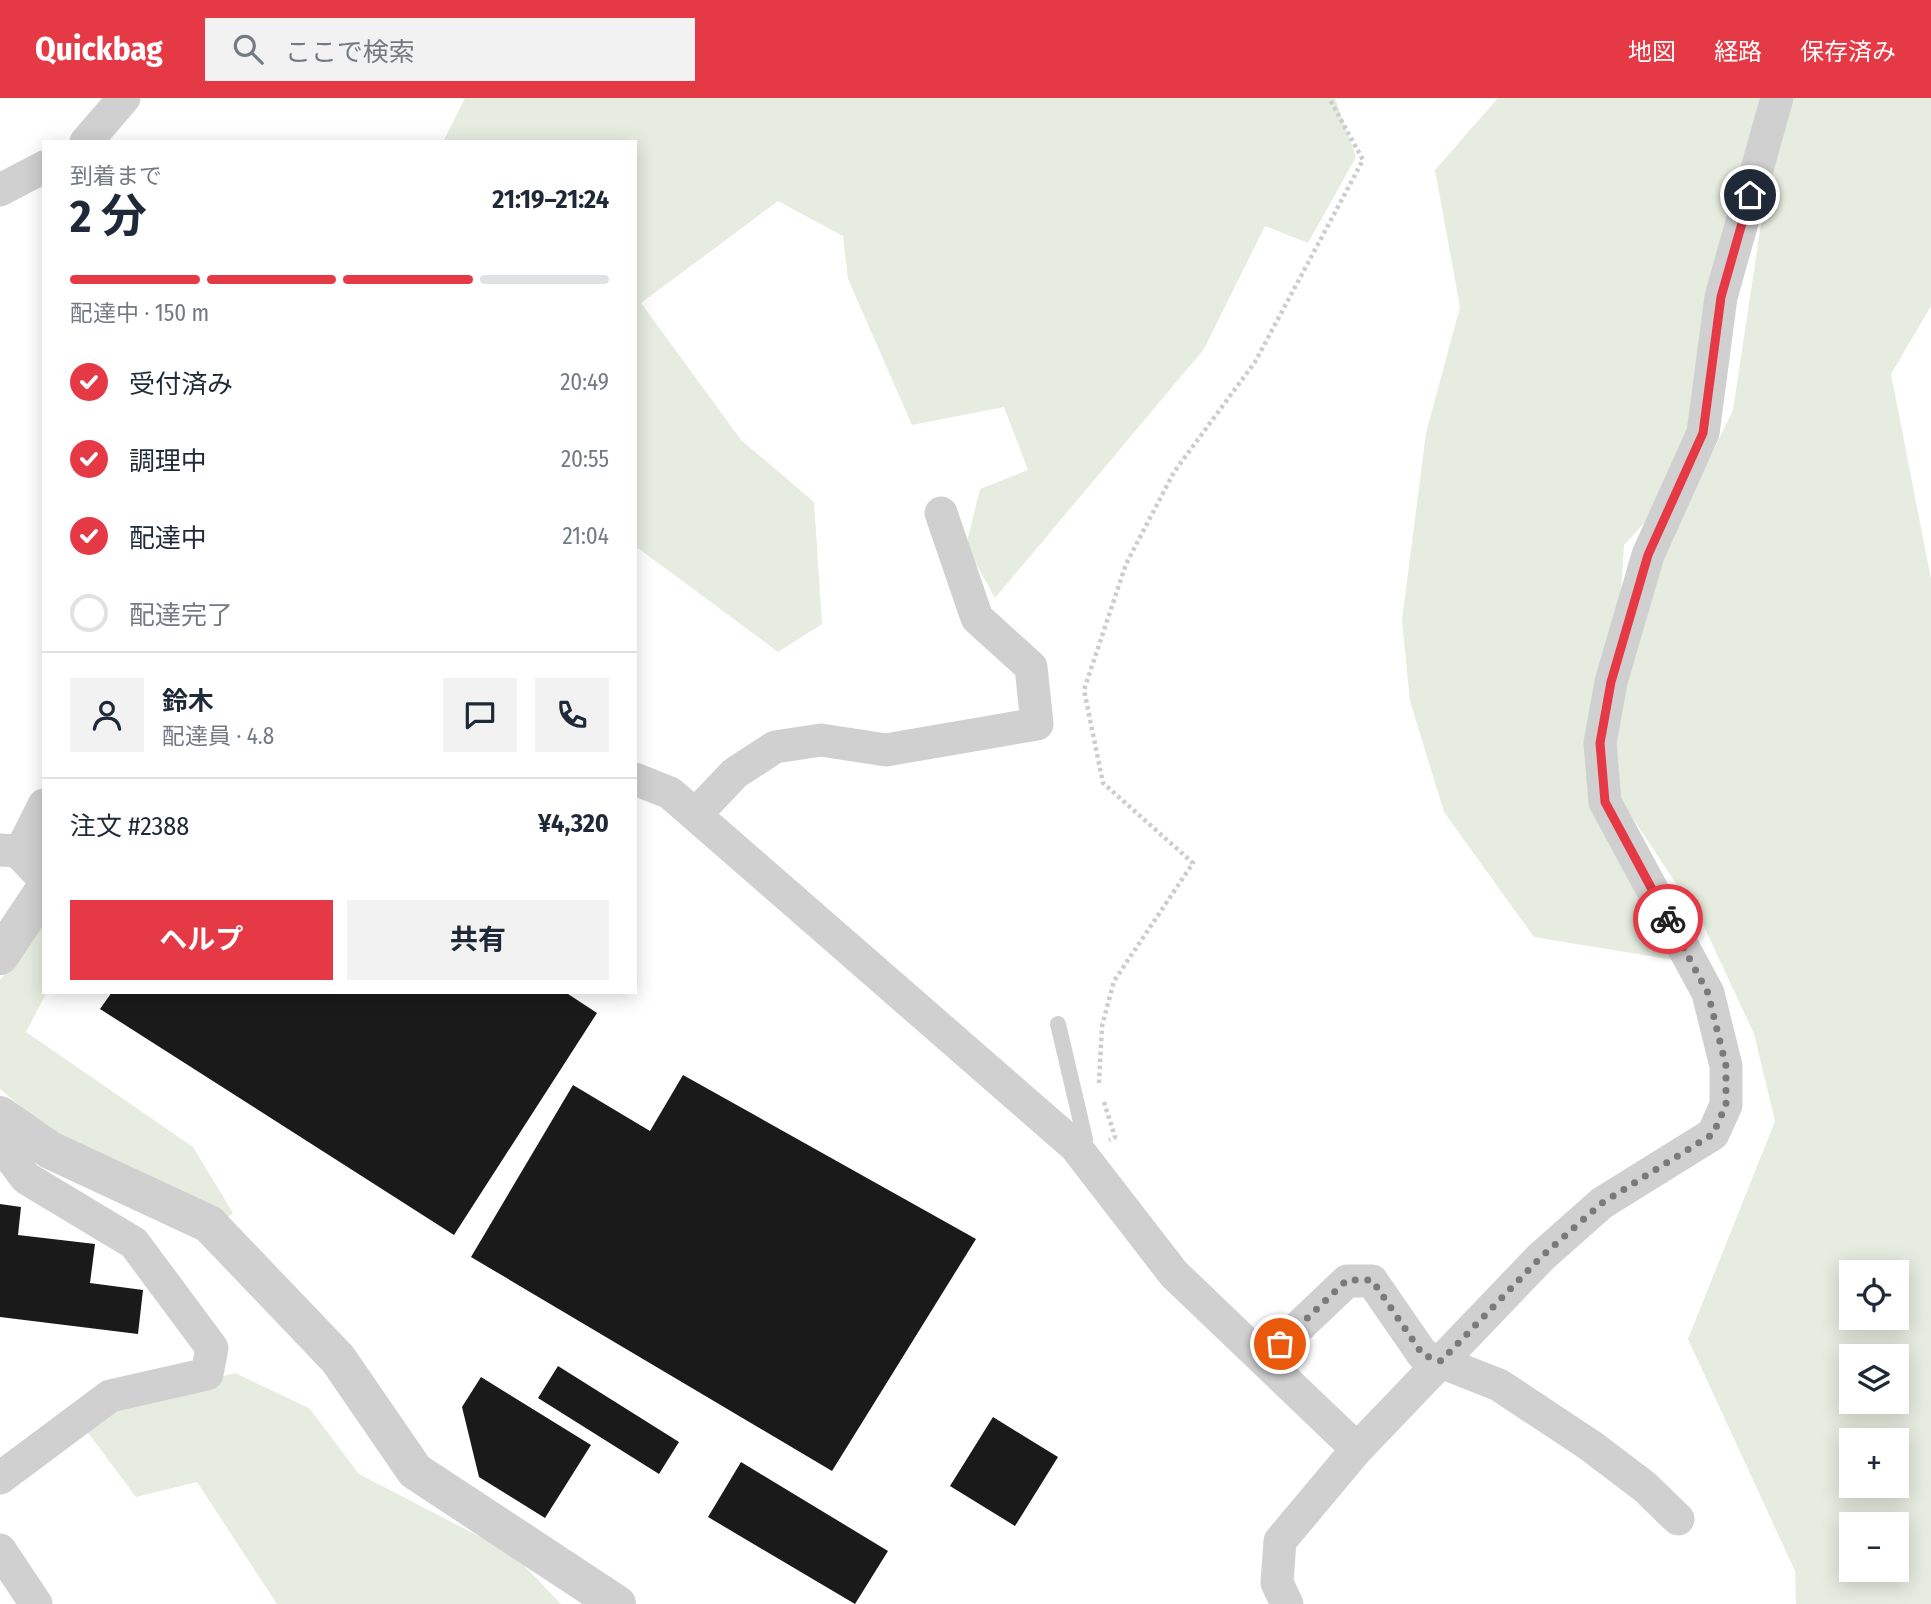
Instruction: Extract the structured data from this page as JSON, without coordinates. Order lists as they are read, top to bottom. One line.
{"page":{"header":"Quickbag","search":"ここで検索","nav":["地図","経路","保存済み"],"heading":["2 分","到着まで","21:19–21:24"],"panel":["鈴木","配達員 · 4.8","注文 #2388","¥4,320"],"bar":"配達中 · 150 m","list":[["受付済み","20:49"],["調理中","20:55"],["配達中","21:04"],"配達完了"],"buttons":["ヘルプ","共有"],"map_buttons":["+","−"]}}
